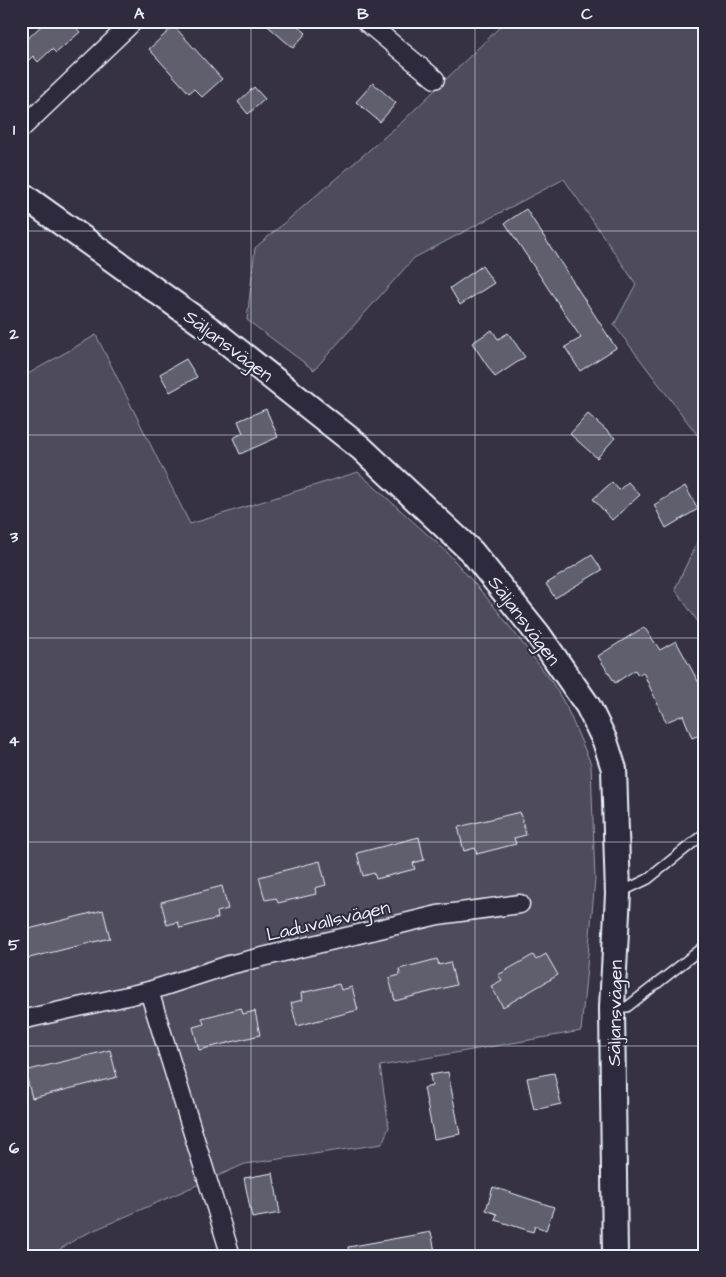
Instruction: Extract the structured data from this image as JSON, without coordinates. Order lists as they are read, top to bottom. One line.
{"streets":{"street":["Säljansvägen","Laduvallsvägen"]},"grid":{"columns":["A","B","C"],"rows":["1","2","3","4","5","6"]}}
